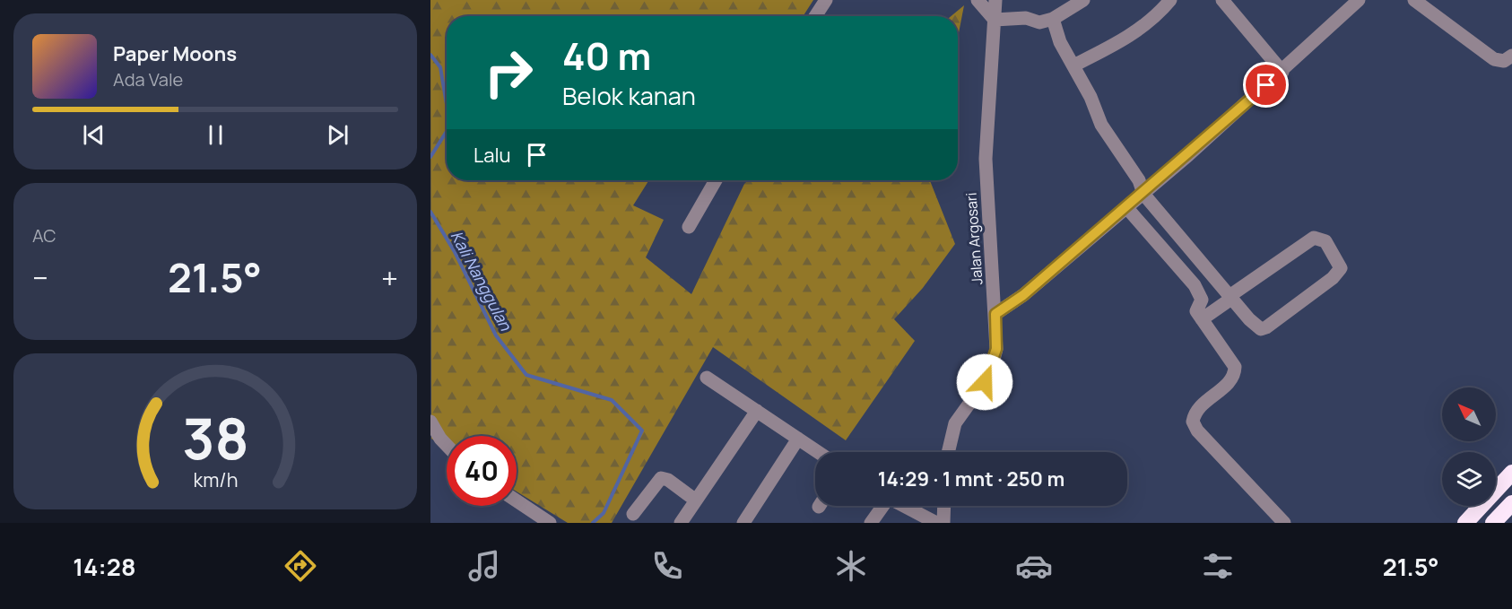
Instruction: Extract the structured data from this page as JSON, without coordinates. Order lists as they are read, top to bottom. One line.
{"streets":{"street":["Jalan Argosari"]},"water":["Kali Nanggulan"],"north":"top left","page":{"turn":["40 m","Belok kanan"],"song":["Paper Moons","Ada Vale"],"then":"Lalu","tile":"AC","heat":["−","21.5°","+"],"limit":"40","trip":"14:29 · 1 mnt · 250 m","tabs":["14:28","21.5°"],"gauge":["38","km/h"]}}
